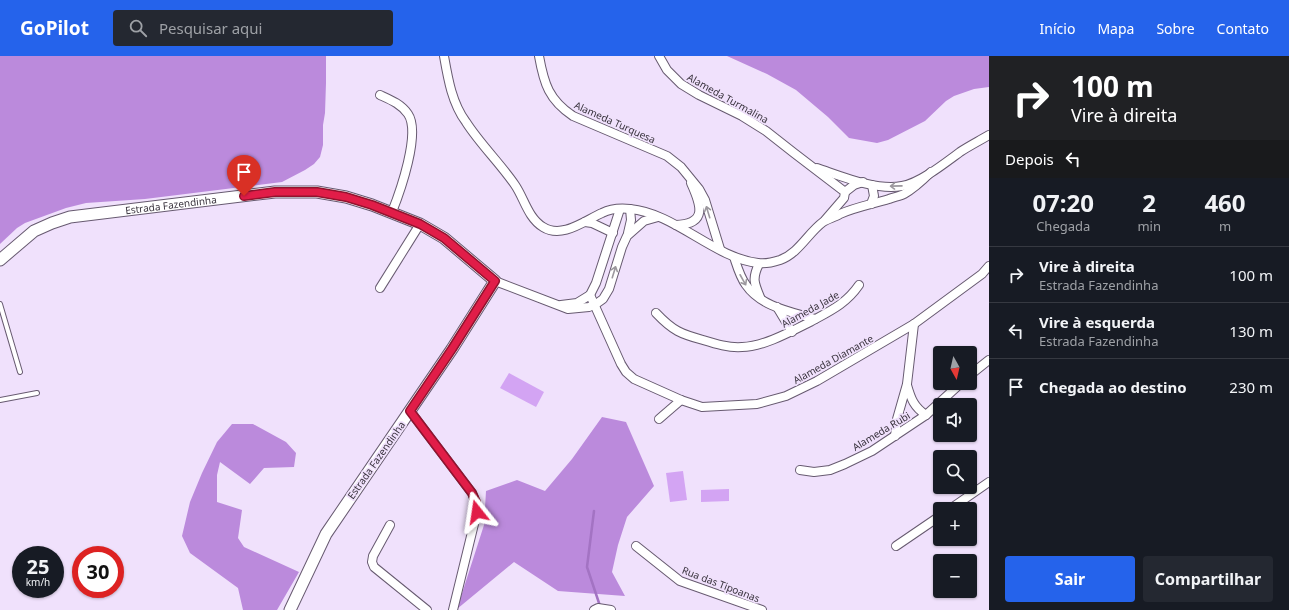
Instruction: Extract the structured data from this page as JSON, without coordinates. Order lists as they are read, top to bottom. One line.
{"streets":{"street":["Alameda Turmalina","Alameda Turquesa","Estrada Fazendinha","Alameda Jade","Alameda Diamante","Alameda Rubi","Rua das Tipoanas"]},"north":"bottom","page":{"header":"GoPilot","search":"Pesquisar aqui","nav":["Início","Mapa","Sobre","Contato"],"turn":["100 m","Vire à direita"],"then":"Depois","eta":["07:20","Chegada","2","min","460","m"],"list":[{"name":"Vire à direita","note":"Estrada Fazendinha","value":"100 m"},{"name":"Vire à esquerda","note":"Estrada Fazendinha","value":"130 m"},{"name":"Chegada ao destino","value":"230 m"}],"map_buttons":["+","−"],"speed":"25 km/h","limit":"30","buttons":["Sair","Compartilhar"]}}
